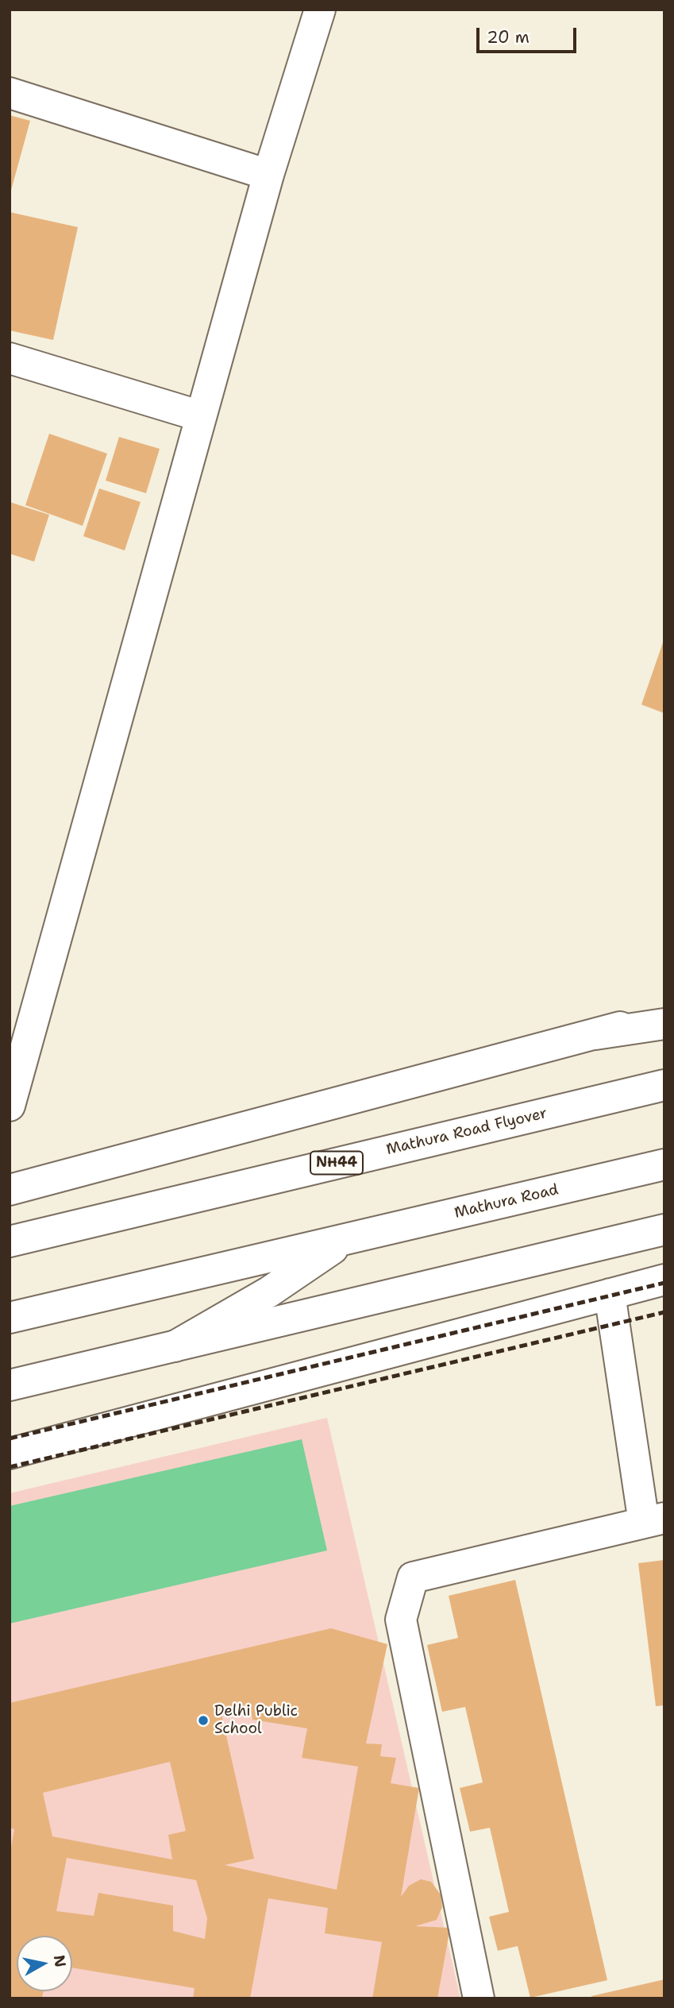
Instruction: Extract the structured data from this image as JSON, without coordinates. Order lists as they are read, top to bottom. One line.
{"streets":{"main road":["Mathura Road Flyover","NH44","Mathura Road"]},"places":["Delhi Public School"],"scale_bar":"20 m","north":"right"}
